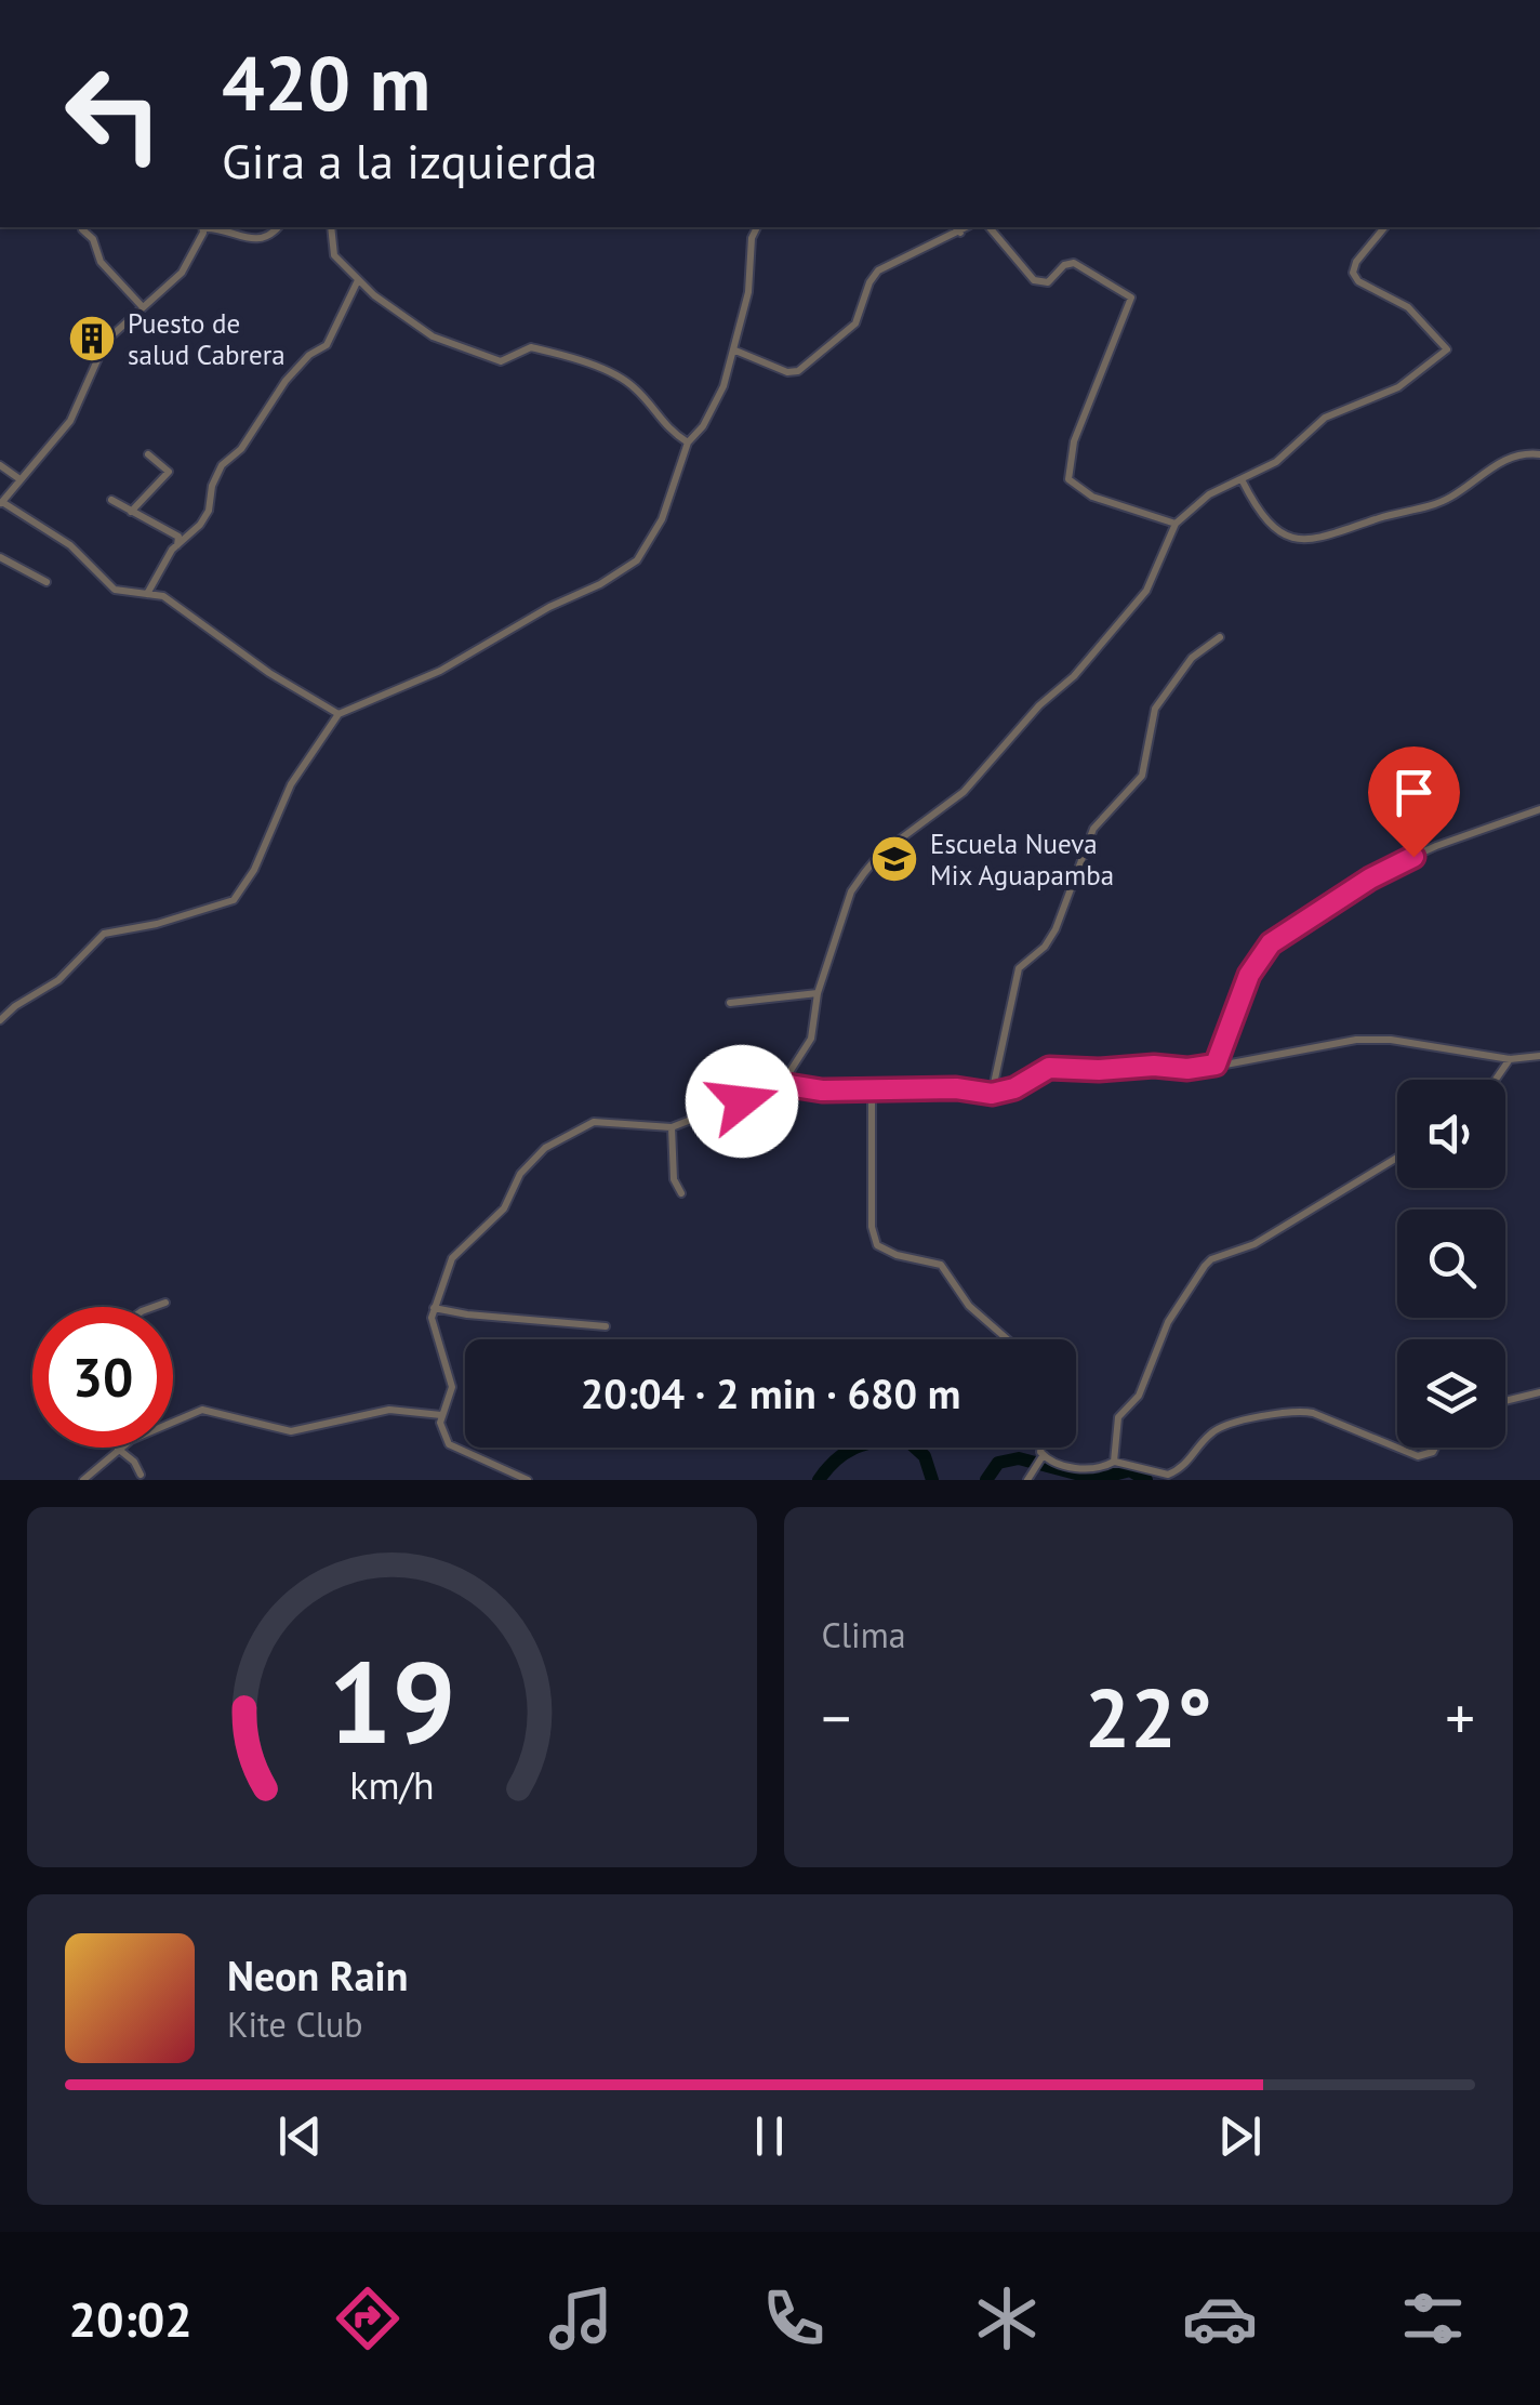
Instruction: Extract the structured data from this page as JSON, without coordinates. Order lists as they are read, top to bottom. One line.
{"places":{"building":["Puesto de salud Cabrera"],"school or university":["Escuela Nueva Mix Aguapamba"]},"page":{"turn":["420 m","Gira a la izquierda"],"limit":"30","trip":"20:04 · 2 min · 680 m","tile":"Clima","heat":["−","22°","+"],"song":["Neon Rain","Kite Club"],"tabs":"20:02","gauge":["19","km/h"]}}
